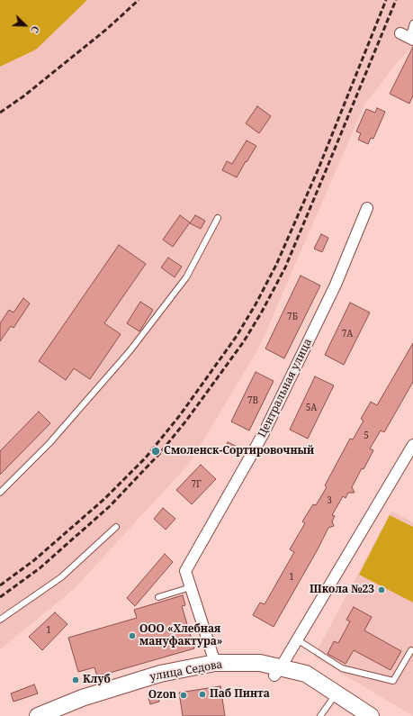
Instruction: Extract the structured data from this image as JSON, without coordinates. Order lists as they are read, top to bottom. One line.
{"streets":{"street":["Центральная улица","улица Седова"]},"crossings":[["Центральная улица","улица Седова"]],"places":["Смоленск-Сортировочный","Школа №23","ООО «Хлебная мануфактура»","Клуб","Паб Пинта","Ozon"],"house_numbers":["7Б","7А","7В","5А","5","7Г","3","1","1"],"north":"bottom right"}
